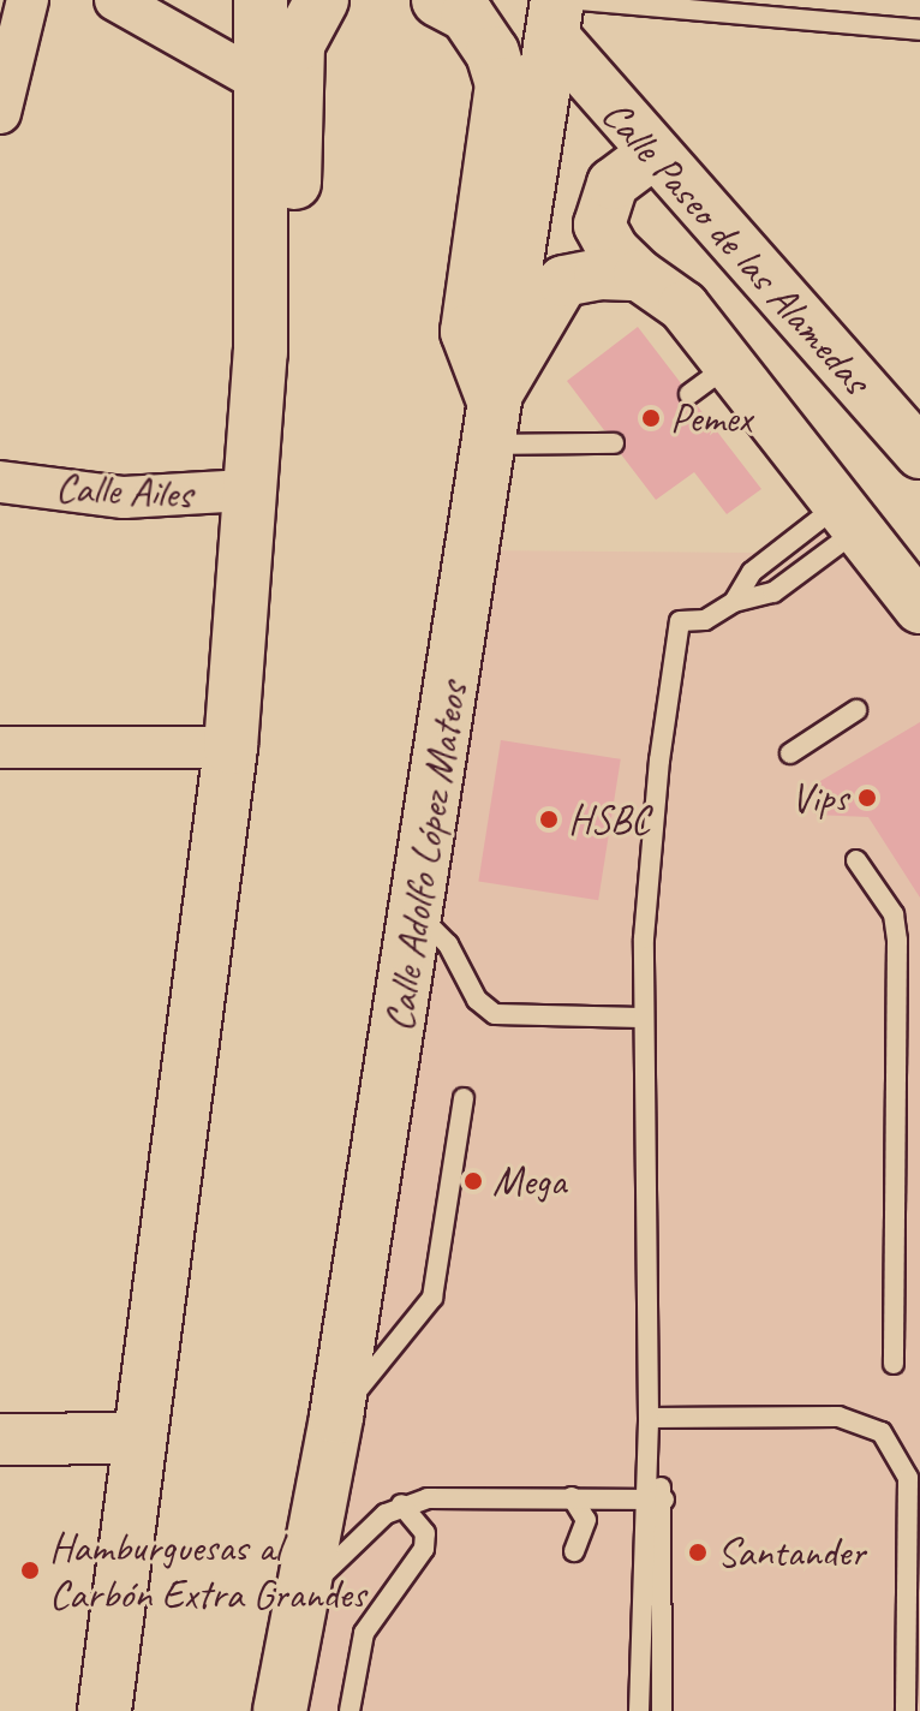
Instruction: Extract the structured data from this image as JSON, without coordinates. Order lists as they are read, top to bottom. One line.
{"streets":{"main road":["Calle Adolfo López Mateos"],"street":["Calle Paseo de las Alamedas","Calle Ailes"]},"crossings":[["Calle Paseo de las Alamedas","Calle Adolfo López Mateos"]],"places":["Pemex","Vips","HSBC","Mega","Santander","Hamburguesas al Carbón Extra Grandes"]}
